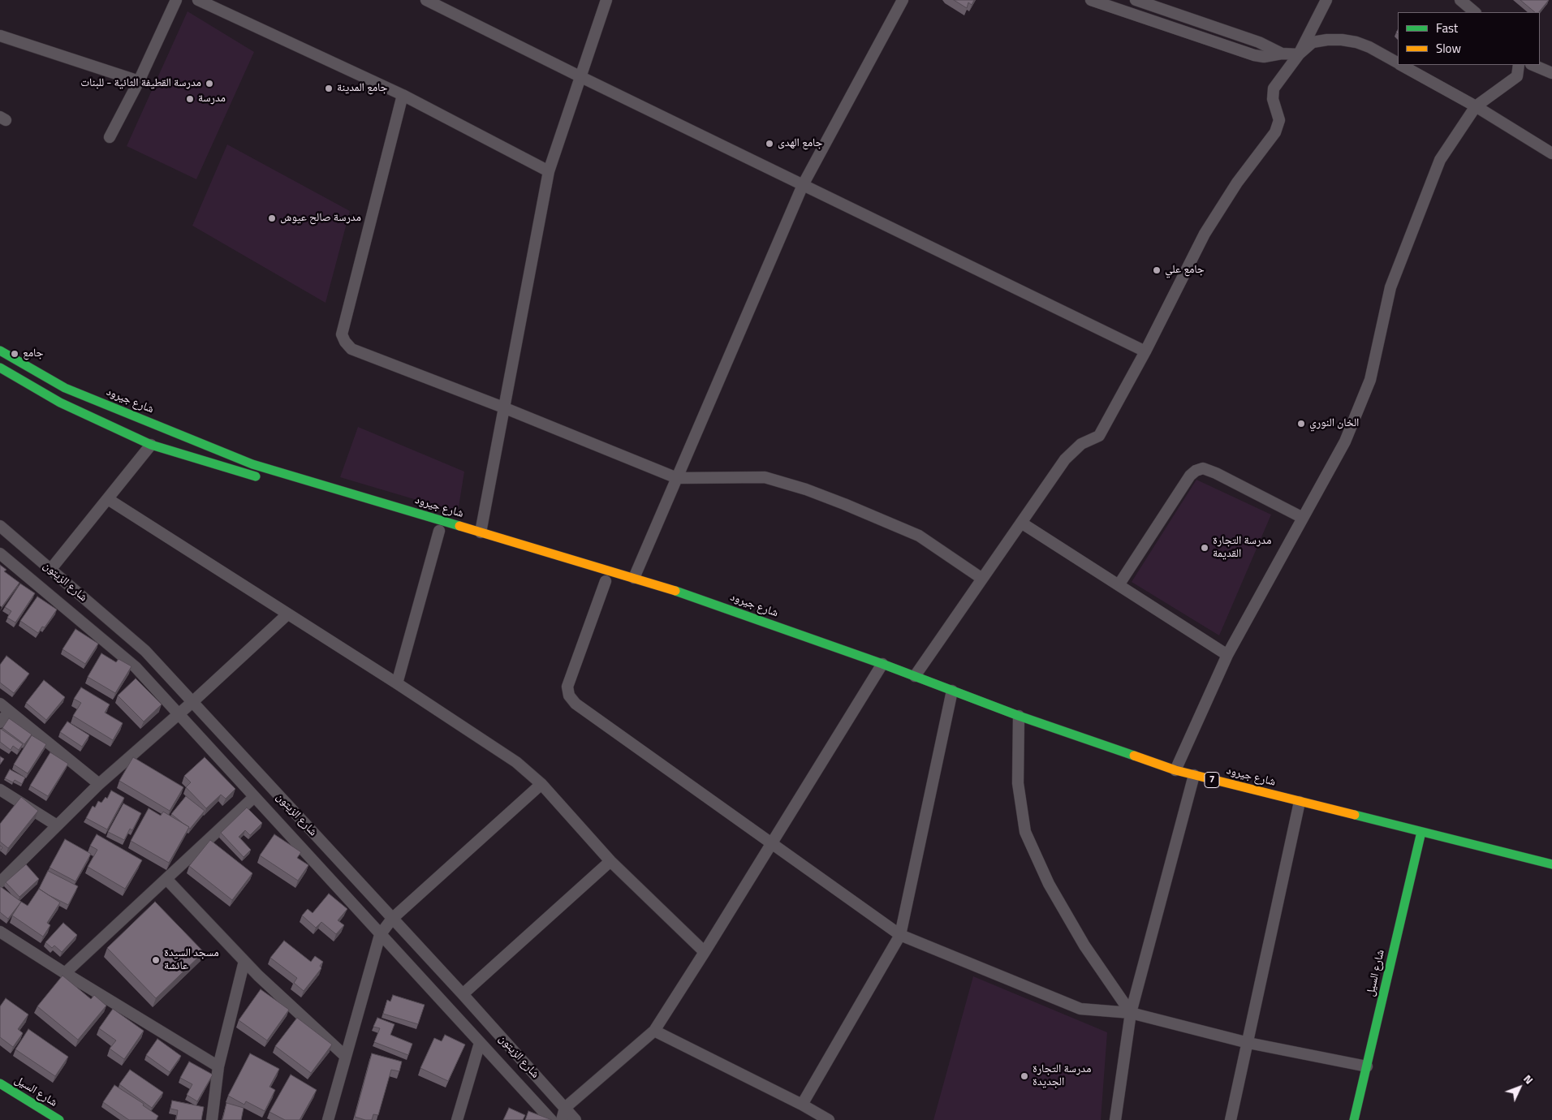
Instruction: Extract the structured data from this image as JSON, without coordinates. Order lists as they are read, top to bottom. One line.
{"streets":{"main road":["شارع جيرود","7","شارع السيل"],"street":["شارع الزيتون"]},"crossings":[["شارع جيرود","شارع السيل"]],"places":["مدرسة القطيفة الثانية - للبنات","جامع المدينة","مدرسة","جامع الهدى","مدرسة صالح عيوش","جامع علي","جامع","الخان النوري","مدرسة التجارة القديمة","مسجد السيدة عائشة","مدرسة التجارة الجديدة"],"legend":["Fast","Slow"],"north":"top right"}
